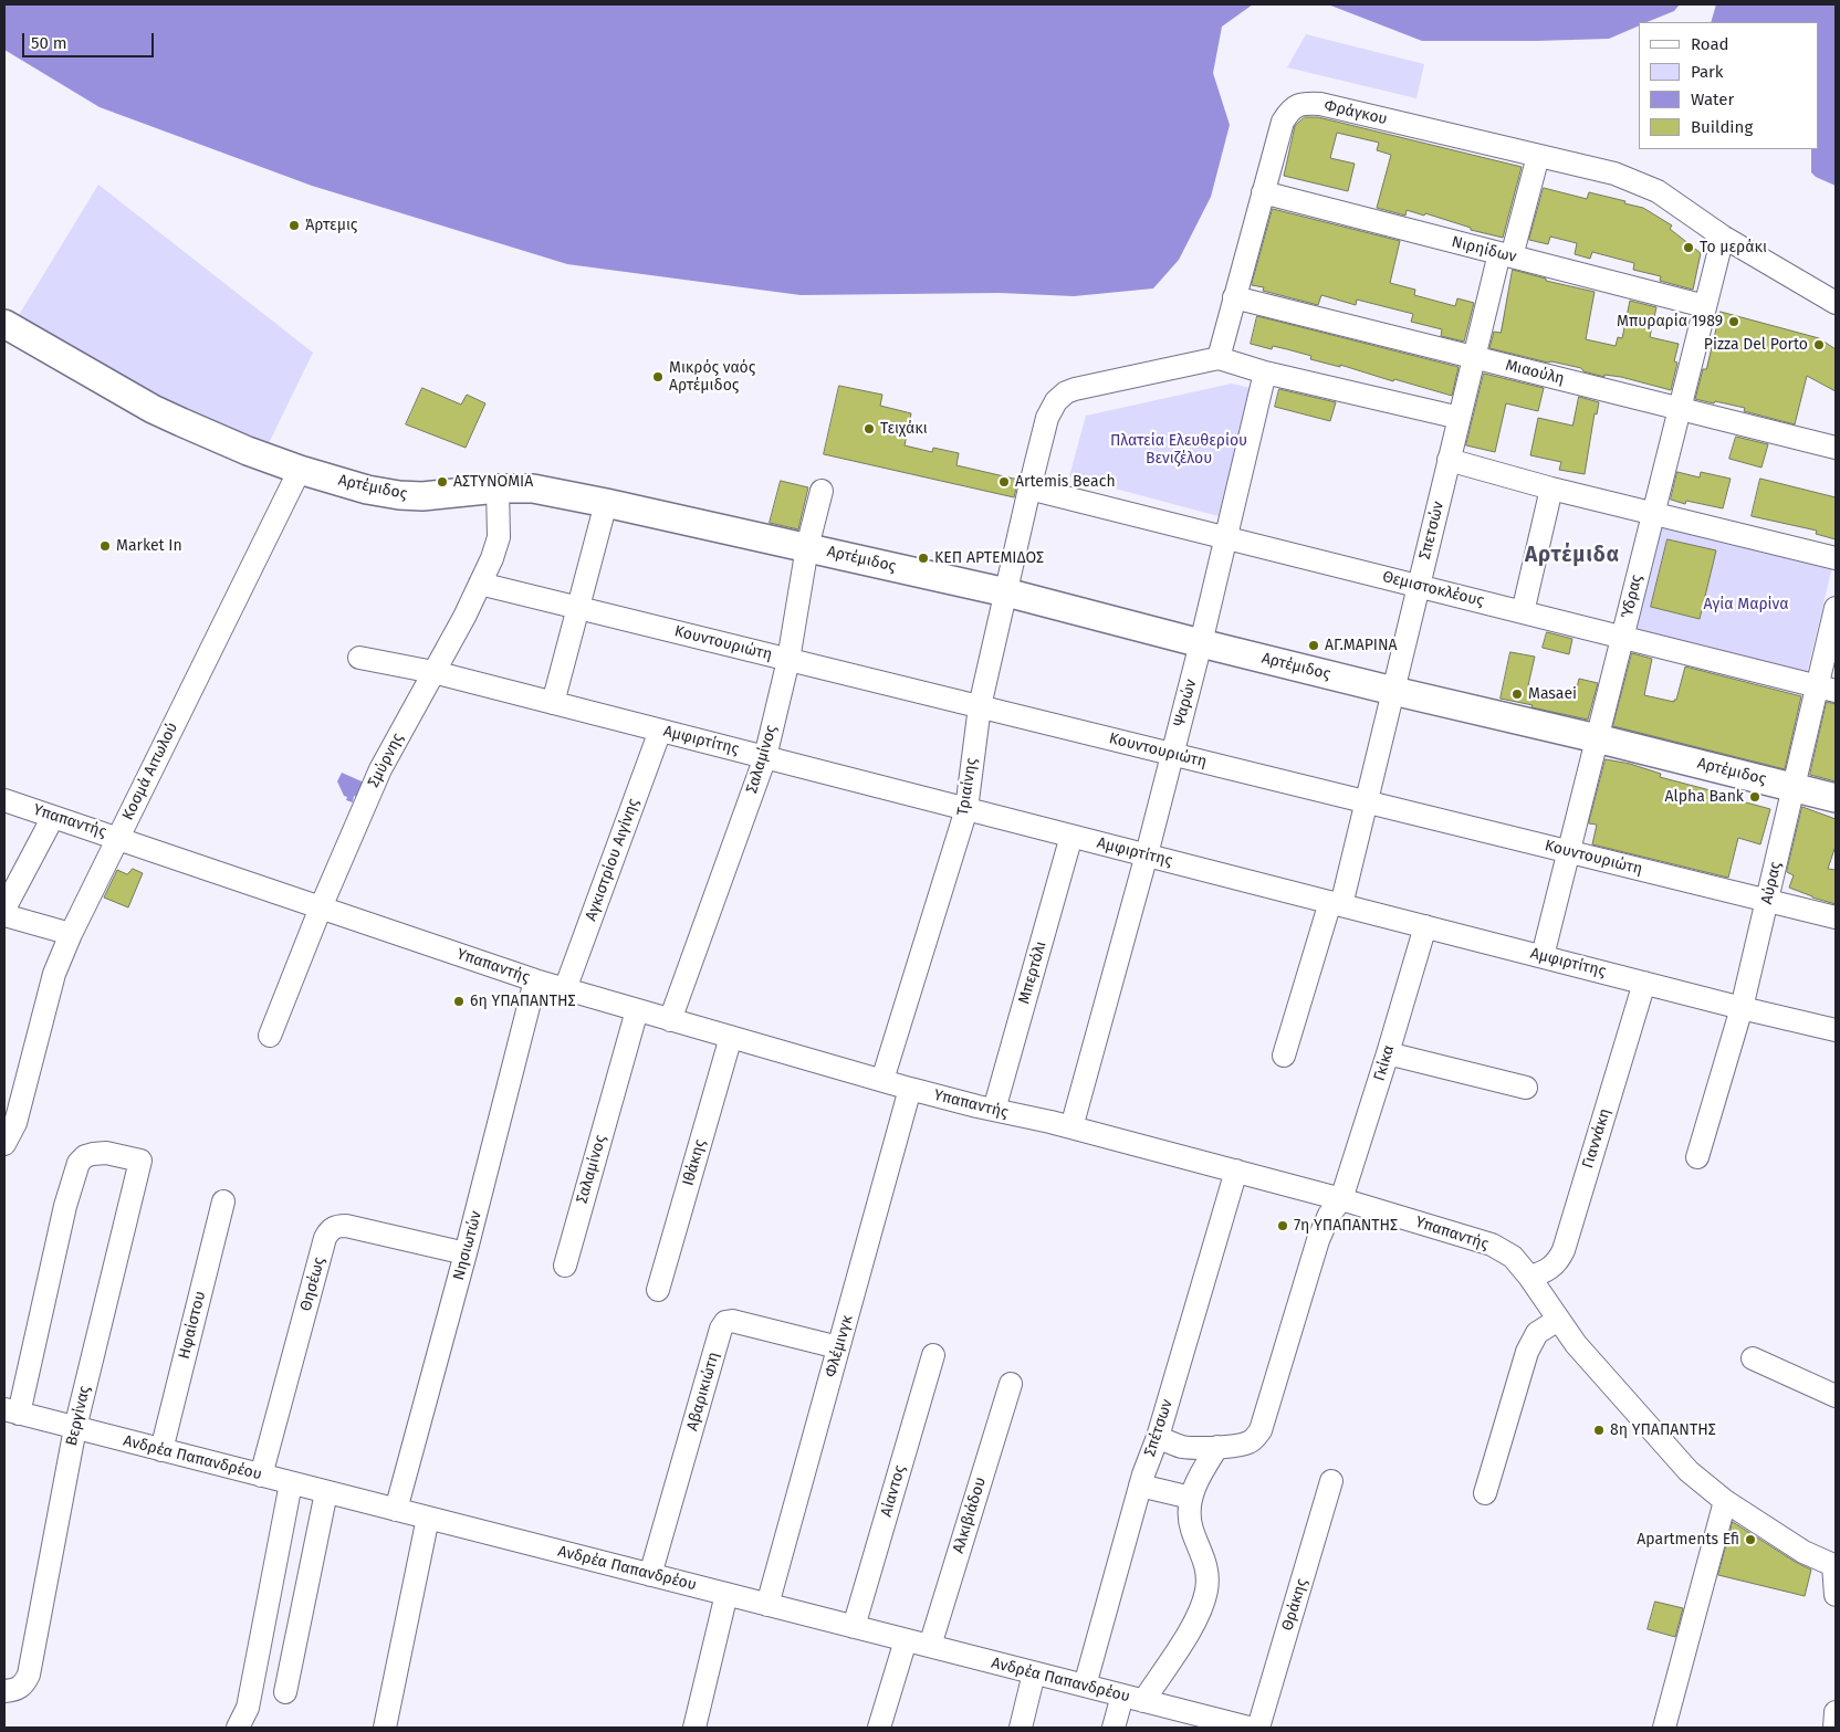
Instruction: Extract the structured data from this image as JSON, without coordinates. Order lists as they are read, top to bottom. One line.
{"streets":{"main road":["Αρτέμιδος"],"street":["Φράγκου","Νιρηίδων","Μιαούλη","Σπετσών","Θεμιστοκλέους","Ύδρας","Κουντουριώτη","Ψαρών","Αμφιρτίτης","Σαλαμίνος","Σμύρνης","Κοσμά Αιτωλού","Τριαίνης","Υπαπαντής","Αγκιστρίου Αιγίνης","Αύρας","Μπερτόλι","Γκίκα","Γιαννάκη","Ιθάκης","Νησιωτών","Θησέως","Ηφαίστου","Φλέμινγκ","Αβαρικιώτη","Βεργίνας","Σπέτσων","Ανδρέα Παπανδρέου","Αίαντος","Αλκιβιάδου","Θράκης"]},"crossings":[["Φράγκου","Νιρηίδων"],["Φράγκου","Μιαούλη"],["Φράγκου","Σπετσών"],["Φράγκου","Ύδρας"],["Νιρηίδων","Σπετσών"],["Νιρηίδων","Ύδρας"],["Μιαούλη","Σπετσών"],["Μιαούλη","Ύδρας"],["Αρτέμιδος","Σπετσών"],["Αρτέμιδος","Ύδρας"],["Αρτέμιδος","Ψαρών"],["Αρτέμιδος","Σαλαμίνος"],["Αρτέμιδος","Σμύρνης"],["Αρτέμιδος","Κοσμά Αιτωλού"],["Αρτέμιδος","Τριαίνης"],["Αρτέμιδος","Αύρας"],["Σπετσών","Θεμιστοκλέους"],["Σπετσών","Κουντουριώτη"],["Σπετσών","Αμφιρτίτης"],["Θεμιστοκλέους","Ύδρας"],["Θεμιστοκλέους","Ψαρών"],["Θεμιστοκλέους","Τριαίνης"],["Θεμιστοκλέους","Αύρας"],["Ύδρας","Κουντουριώτη"],["Ύδρας","Αμφιρτίτης"],["Κουντουριώτη","Ψαρών"],["Κουντουριώτη","Σαλαμίνος"],["Κουντουριώτη","Σμύρνης"],["Κουντουριώτη","Τριαίνης"],["Κουντουριώτη","Αύρας"],["Ψαρών","Αμφιρτίτης"],["Ψαρών","Υπαπαντής"],["Αμφιρτίτης","Σαλαμίνος"],["Αμφιρτίτης","Σμύρνης"],["Αμφιρτίτης","Τριαίνης"],["Αμφιρτίτης","Αγκιστρίου Αιγίνης"],["Αμφιρτίτης","Αύρας"],["Αμφιρτίτης","Μπερτόλι"],["Αμφιρτίτης","Γκίκα"],["Αμφιρτίτης","Γιαννάκη"],["Σαλαμίνος","Υπαπαντής"],["Σμύρνης","Υπαπαντής"],["Κοσμά Αιτωλού","Υπαπαντής"],["Τριαίνης","Υπαπαντής"],["Υπαπαντής","Αγκιστρίου Αιγίνης"],["Υπαπαντής","Μπερτόλι"],["Υπαπαντής","Γκίκα"],["Υπαπαντής","Γιαννάκη"],["Υπαπαντής","Ιθάκης"],["Υπαπαντής","Νησιωτών"],["Υπαπαντής","Φλέμινγκ"],["Υπαπαντής","Σπέτσων"],["Νησιωτών","Θησέως"],["Νησιωτών","Ανδρέα Παπανδρέου"],["Θησέως","Ανδρέα Παπανδρέου"],["Ηφαίστου","Ανδρέα Παπανδρέου"],["Φλέμινγκ","Αβαρικιώτη"],["Φλέμινγκ","Ανδρέα Παπανδρέου"],["Αβαρικιώτη","Ανδρέα Παπανδρέου"],["Βεργίνας","Ανδρέα Παπανδρέου"],["Σπέτσων","Ανδρέα Παπανδρέου"],["Ανδρέα Παπανδρέου","Αίαντος"],["Ανδρέα Παπανδρέου","Αλκιβιάδου"]],"districts":["Αρτέμιδα"],"parks":["Πλατεία Ελευθερίου Βενιζέλου","Αγία Μαρίνα"],"places":["Άρτεμις","Το μεράκι","Μπυραρία 1989","Pizza Del Porto","Μικρός ναός Αρτέμιδος","Τειχάκι","ΑΣΤΥΝΟΜΙΑ","Artemis Beach","Market In","ΚΕΠ ΑΡΤΕΜΙΔΟΣ","ΑΓ.ΜΑΡΙΝΑ","Masaei","Alpha Bank","6η ΥΠΑΠΑΝΤΗΣ","7η ΥΠΑΠΑΝΤΗΣ","8η ΥΠΑΠΑΝΤΗΣ","Apartments Efi"],"legend":["Road","Park","Water","Building"],"scale_bar":"50 m"}
